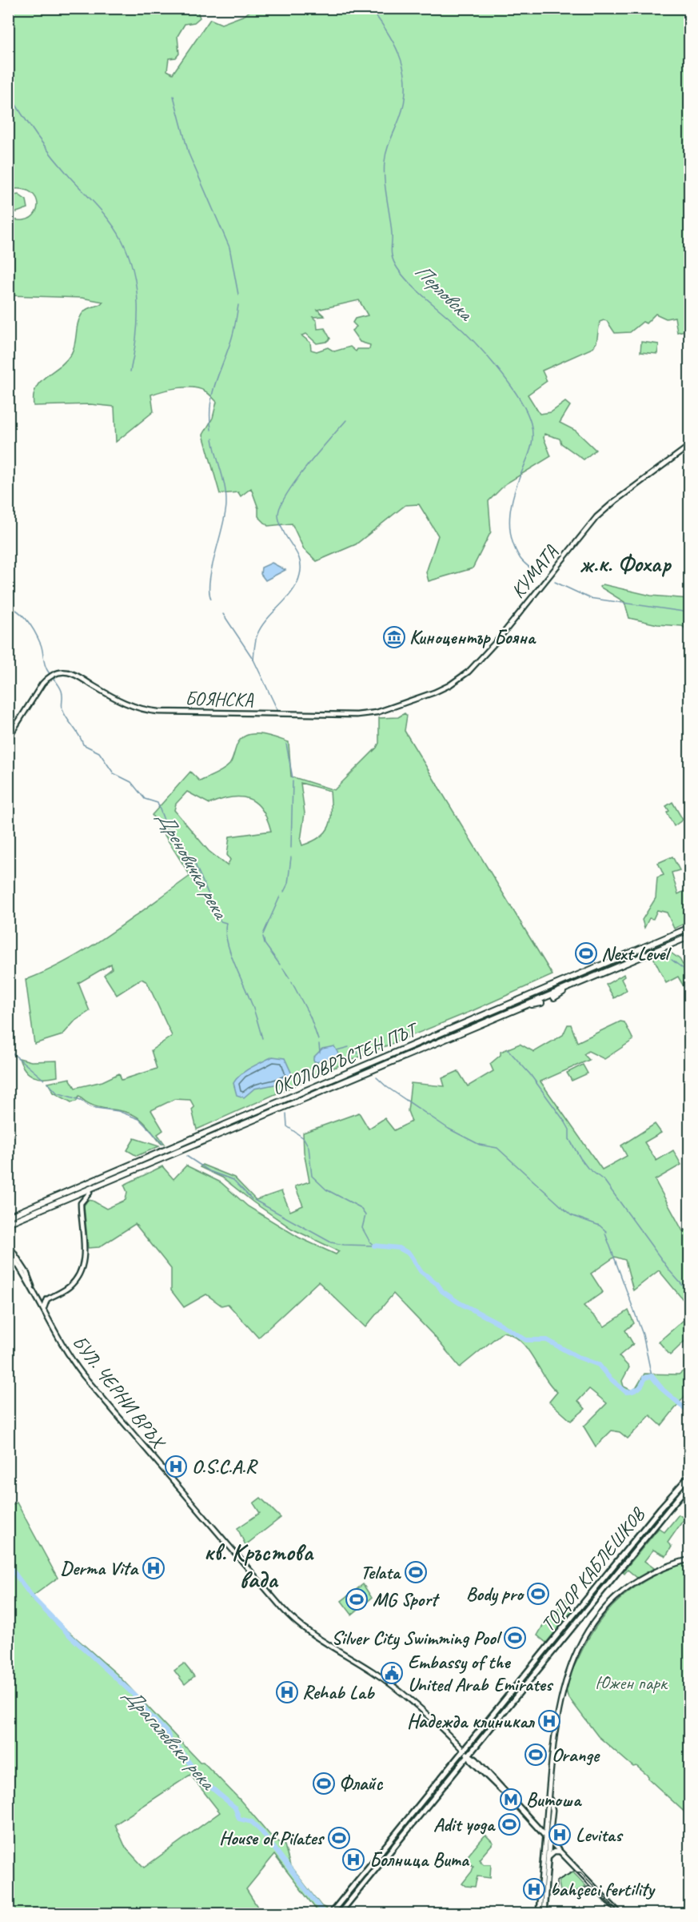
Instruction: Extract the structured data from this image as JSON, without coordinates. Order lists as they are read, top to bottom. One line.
{"streets":{"highway":["ОКОЛОВРЪСТЕН ПЪТ"],"main road":["КУМАТА","БОЯНСКА","БУЛ. ЧЕРНИ ВРЪХ","ТОДОР КАБЛЕШКОВ"]},"crossings":[["КУМАТА","БОЯНСКА"],["БУЛ. ЧЕРНИ ВРЪХ","ТОДОР КАБЛЕШКОВ"]],"districts":["ж.к. Фохар","кв. Кръстова вада"],"water":["Перловска","Дреновичка река","Драгалевска река"],"parks":["Южен парк"],"places":{"museum":["Киноцентър Бояна"],"sports":["Next Level","Telata","Body pro","MG Sport","Silver City Swimming Pool","Orange","Флайс","Adit yoga","House of Pilates"],"hospital":["O.S.C.A.R","Derma Vita","Rehab Lab","Надежда клиникал","Levitas","Болница Вита","bahçeci fertility"],"public building":["Embassy of the United Arab Emirates"],"metro station":["Витоша"]}}
